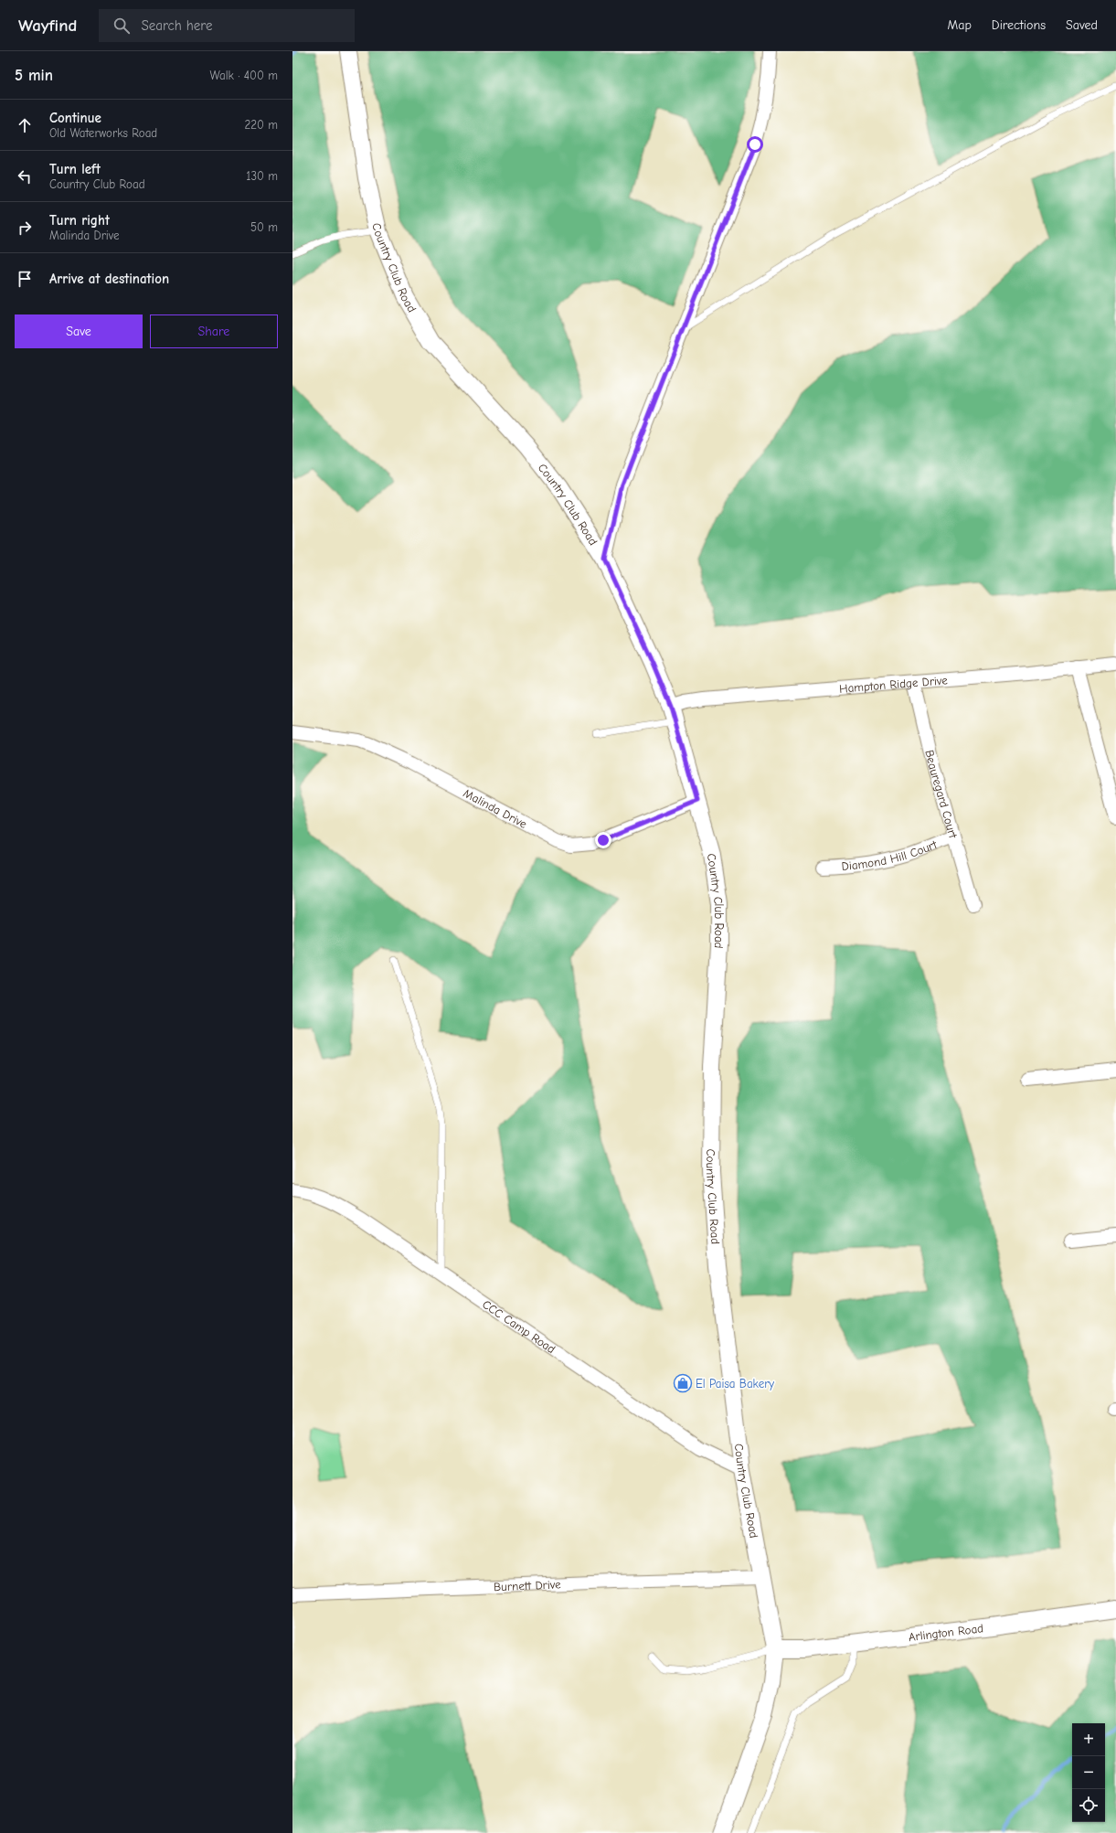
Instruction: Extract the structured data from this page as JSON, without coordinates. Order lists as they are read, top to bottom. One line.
{"streets":{"street":["Country Club Road","Hampton Ridge Drive","Beauregard Court","Malinda Drive","Diamond Hill Court","CCC Camp Road","Burnett Drive","Arlington Road"]},"crossings":[["Country Club Road","Hampton Ridge Drive"],["Country Club Road","Malinda Drive"],["Country Club Road","CCC Camp Road"],["Country Club Road","Burnett Drive"],["Country Club Road","Arlington Road"],["Hampton Ridge Drive","Beauregard Court"],["Beauregard Court","Diamond Hill Court"]],"places":{"shop":["El Paisa Bakery"]},"page":{"header":"Wayfind","search":"Search here","nav":["Map","Directions","Saved"],"heading":["5 min","Walk · 400 m"],"list":[["Continue","Old Waterworks Road","220 m"],["Turn left","Country Club Road","130 m"],["Turn right","Malinda Drive","50 m"],"Arrive at destination"],"buttons":["Save","Share"],"map_buttons":["+","−"]}}
